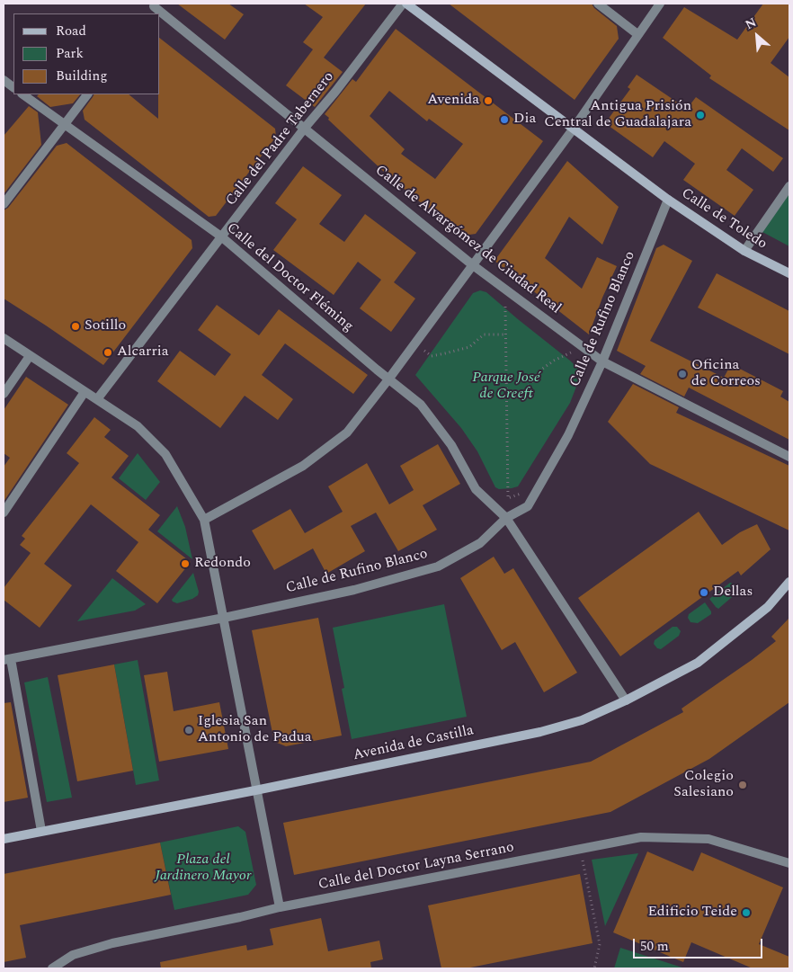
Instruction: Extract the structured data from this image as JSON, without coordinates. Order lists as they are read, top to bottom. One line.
{"streets":{"street":["Calle del Padre Tabernero","Calle de Toledo","Calle de Alvargómez de Ciudad Real","Calle del Doctor Fléming","Calle de Rufino Blanco","Avenida de Castilla","Calle del Doctor Layna Serrano"]},"crossings":[["Calle del Padre Tabernero","Calle de Alvargómez de Ciudad Real"],["Calle del Padre Tabernero","Calle del Doctor Fléming"],["Calle de Toledo","Calle de Rufino Blanco"],["Calle de Alvargómez de Ciudad Real","Calle de Rufino Blanco"],["Calle del Doctor Fléming","Calle de Rufino Blanco"],["Calle del Doctor Fléming","Avenida de Castilla"]],"parks":["Parque José de Creeft","Plaza del Jardinero Mayor"],"places":["Avenida","Antigua Prisión Central de Guadalajara","Dia","Sotillo","Alcarria","Oficina de Correos","Redondo","Dellas","Iglesia San Antonio de Padua","Colegio Salesiano","Edificio Teide"],"legend":["Road","Park","Building"],"scale_bar":"50 m","north":"top left"}
